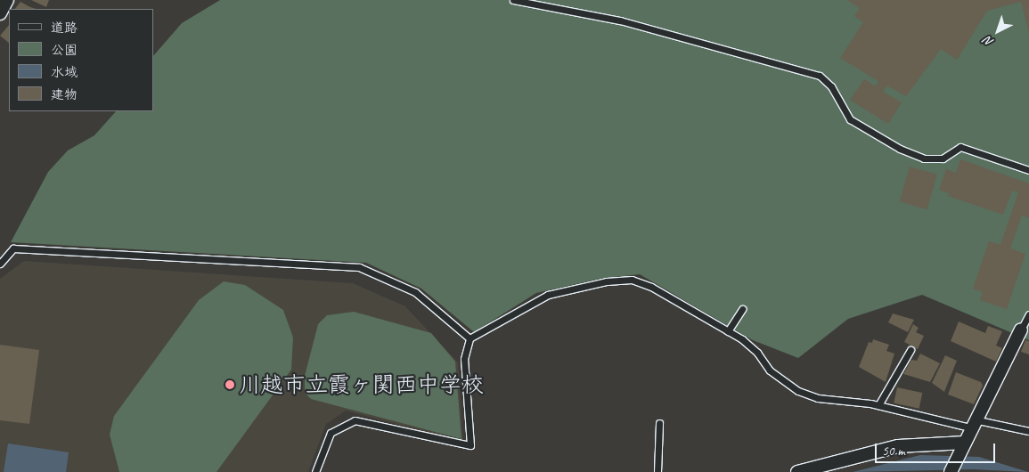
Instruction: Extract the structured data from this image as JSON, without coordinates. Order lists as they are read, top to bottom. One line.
{"places":["川越市立霞ヶ関西中学校"],"legend":["道路","公園","水域","建物"],"scale_bar":"50 m","north":"bottom left"}
